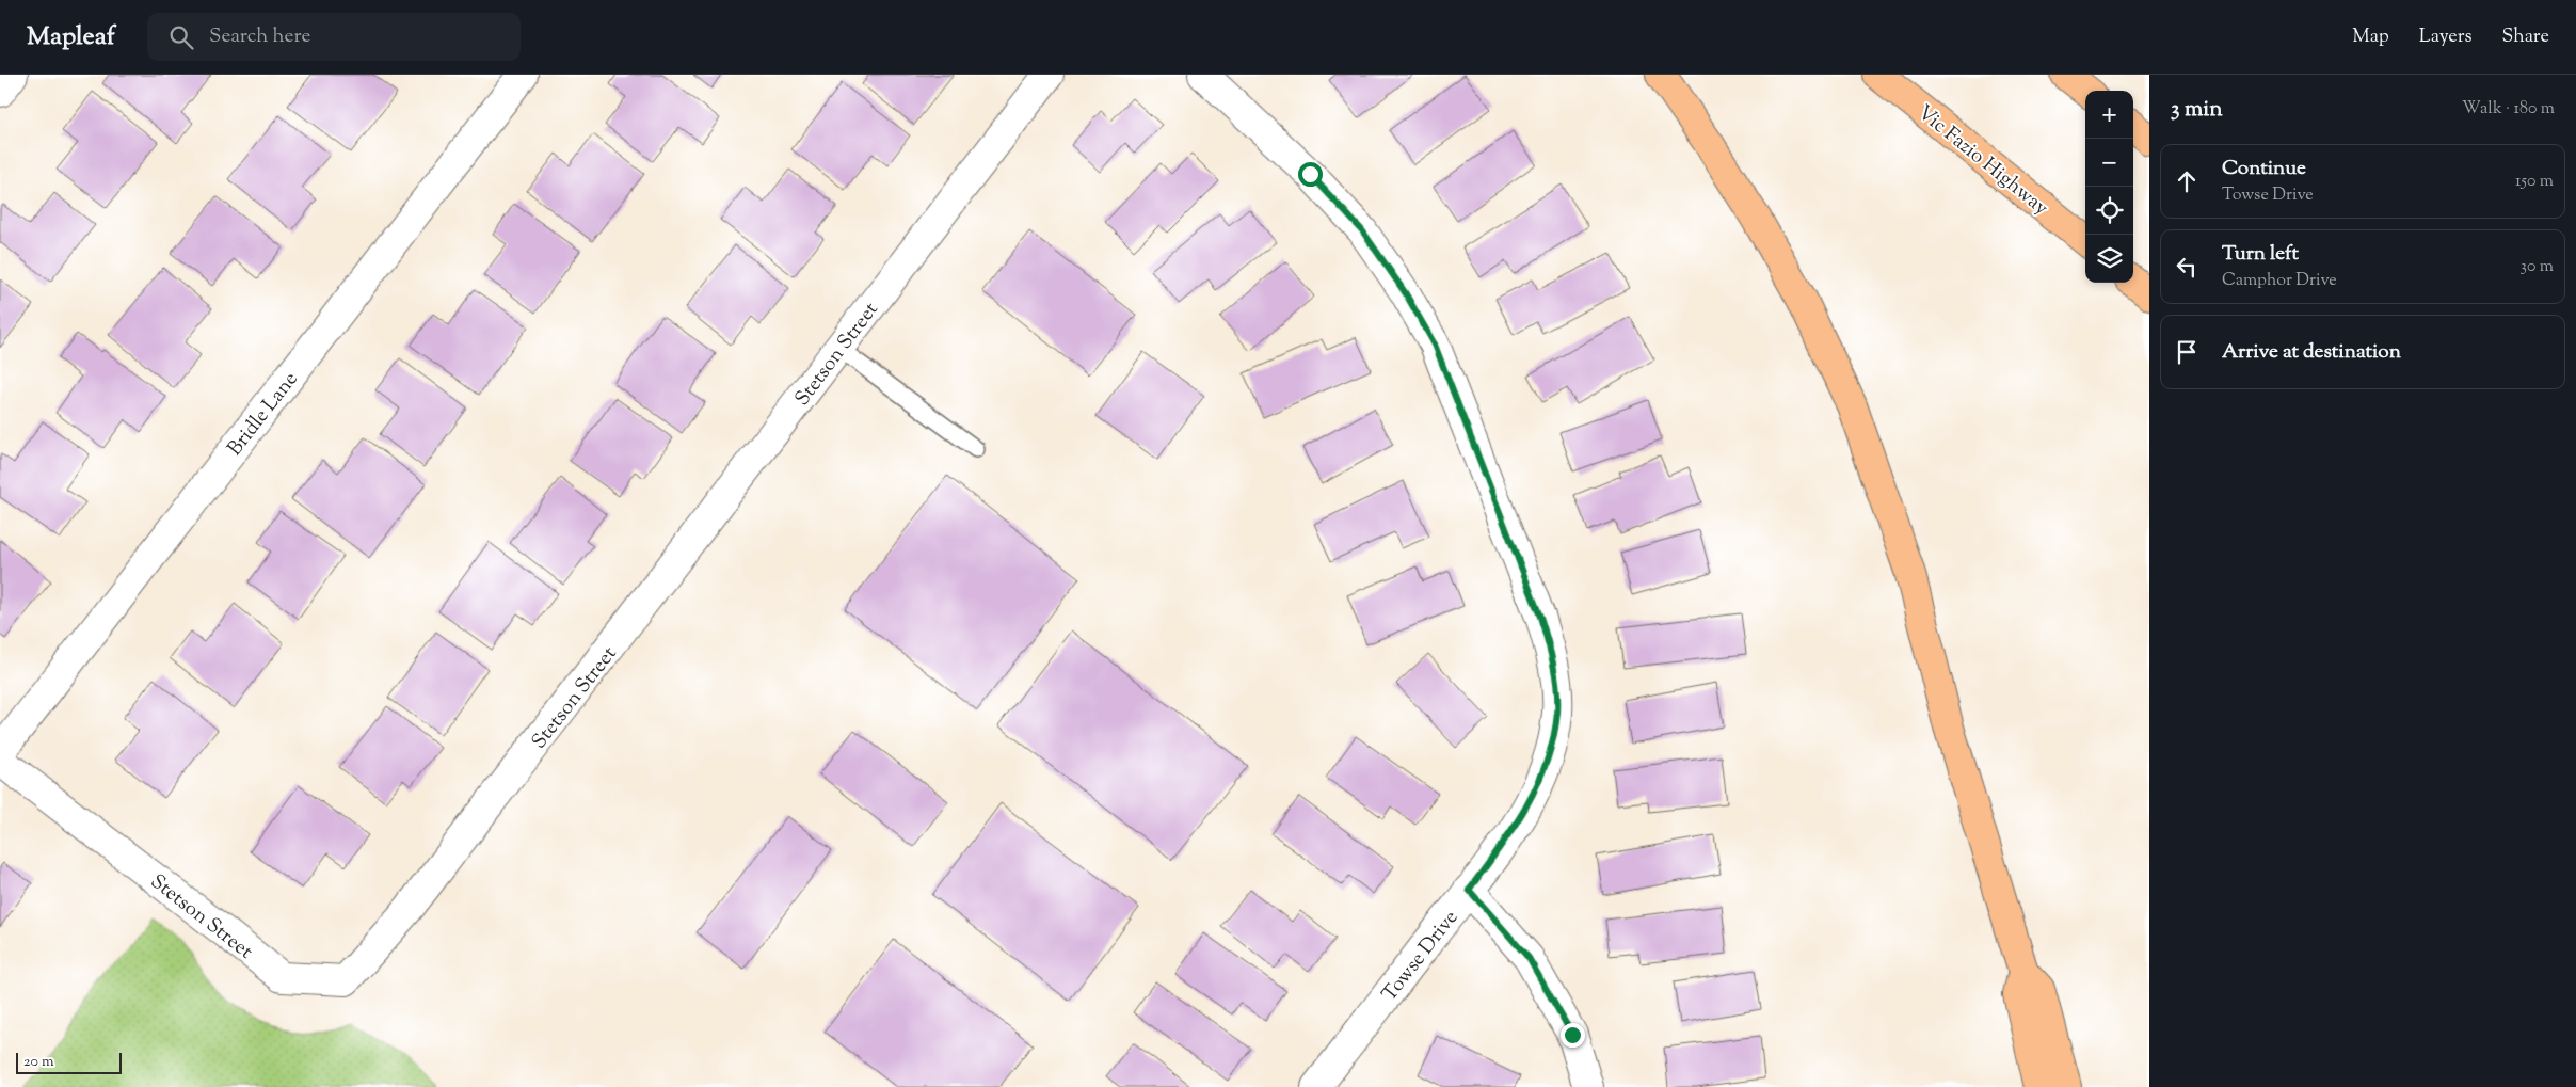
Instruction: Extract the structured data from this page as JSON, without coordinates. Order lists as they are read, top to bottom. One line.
{"streets":{"highway":["Vic Fazio Highway"],"street":["Stetson Street","Bridle Lane","Towse Drive"]},"scale_bar":"20 m","page":{"header":"Mapleaf","search":"Search here","nav":["Map","Layers","Share"],"heading":["3 min","Walk · 180 m"],"map_buttons":["+","−"],"list":[["Continue","Towse Drive","150 m"],["Turn left","Camphor Drive","30 m"],"Arrive at destination"],"scale":"20 m"}}
